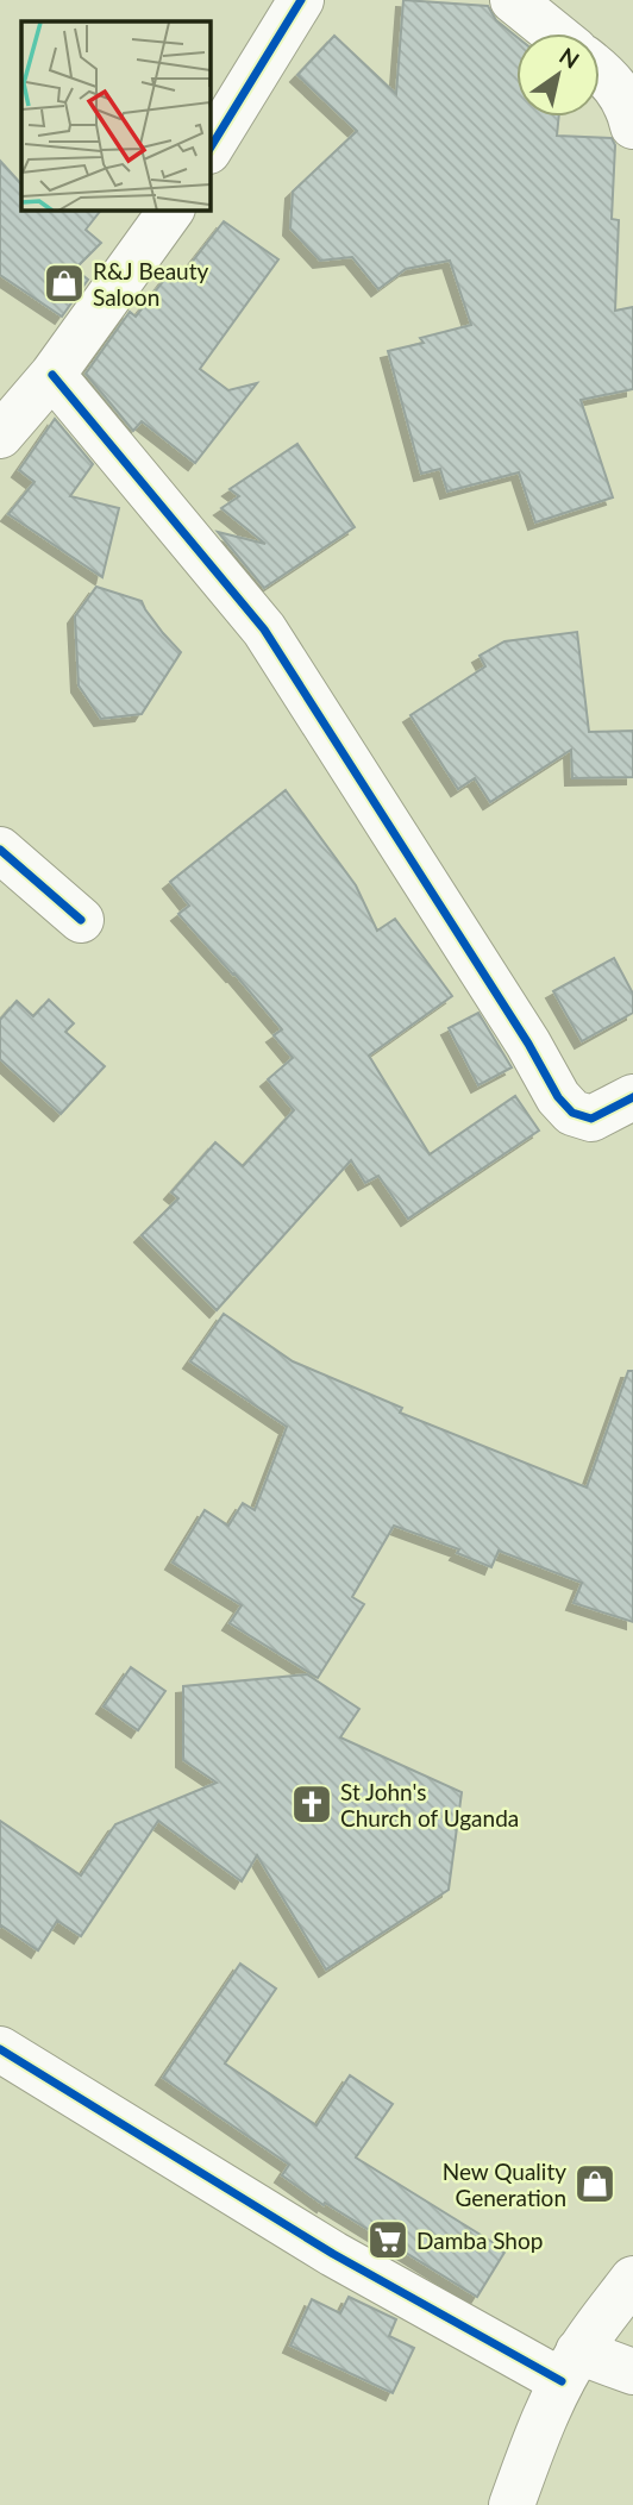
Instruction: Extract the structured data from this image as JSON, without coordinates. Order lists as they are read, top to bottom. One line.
{"places":{"shop":["R&J Beauty Saloon","New Quality Generation"],"church":["St John's Church of Uganda"],"supermarket":["Damba Shop"]},"north":"top right"}
